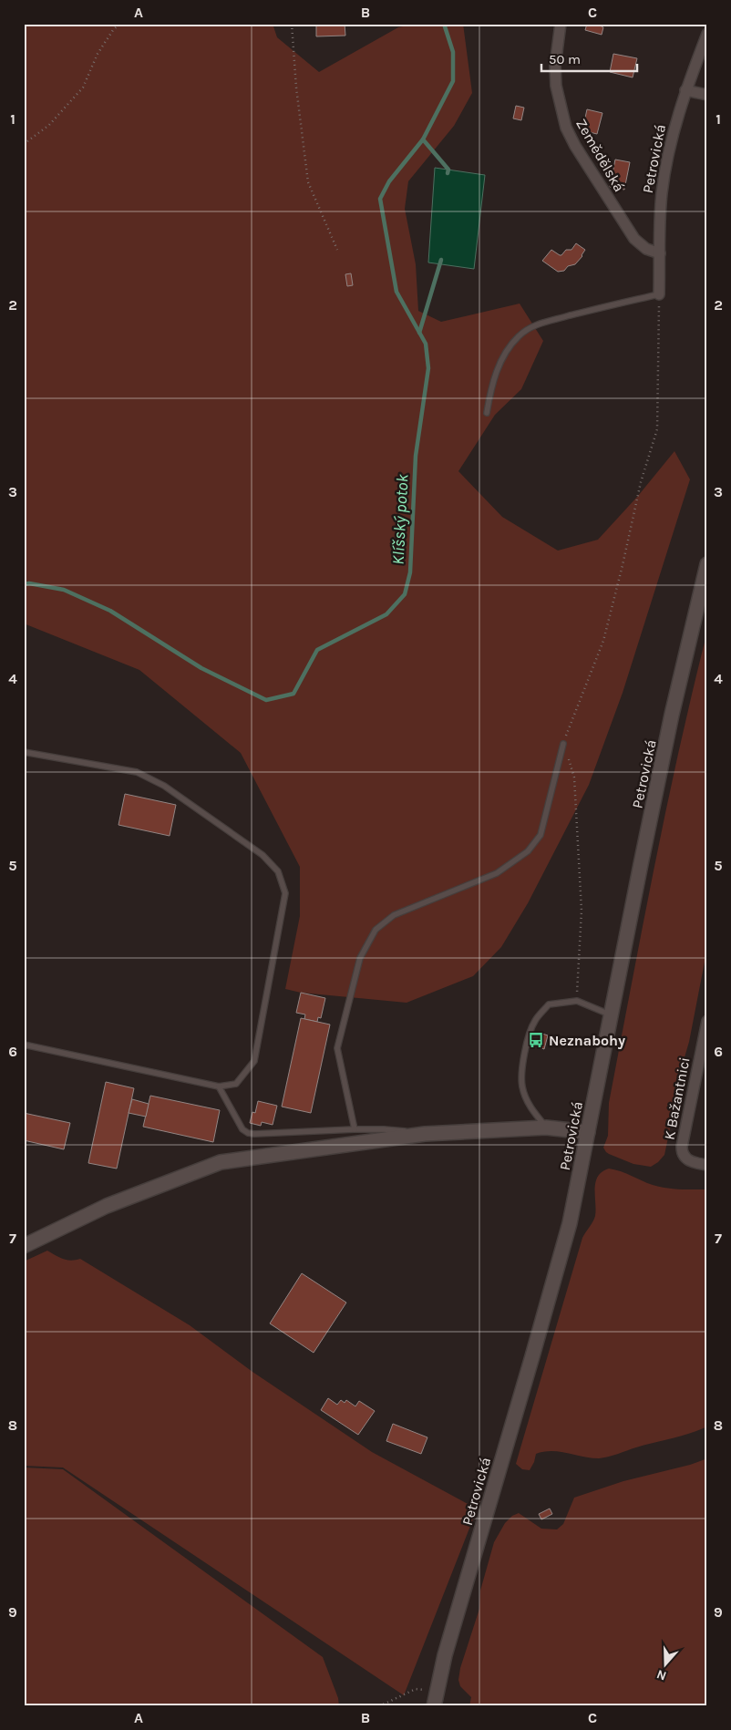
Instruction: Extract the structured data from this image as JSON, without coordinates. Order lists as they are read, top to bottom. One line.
{"streets":{"main road":["Petrovická"],"street":["Zemědělská","K Bažantnici"]},"crossings":[["Zemědělská","Petrovická"]],"water":["Klíšský potok"],"places":{"bus stop":["Neznabohy"]},"scale_bar":"50 m","north":"bottom","grid":{"columns":["A","B","C"],"rows":["1","2","3","4","5","6","7","8","9"]}}
